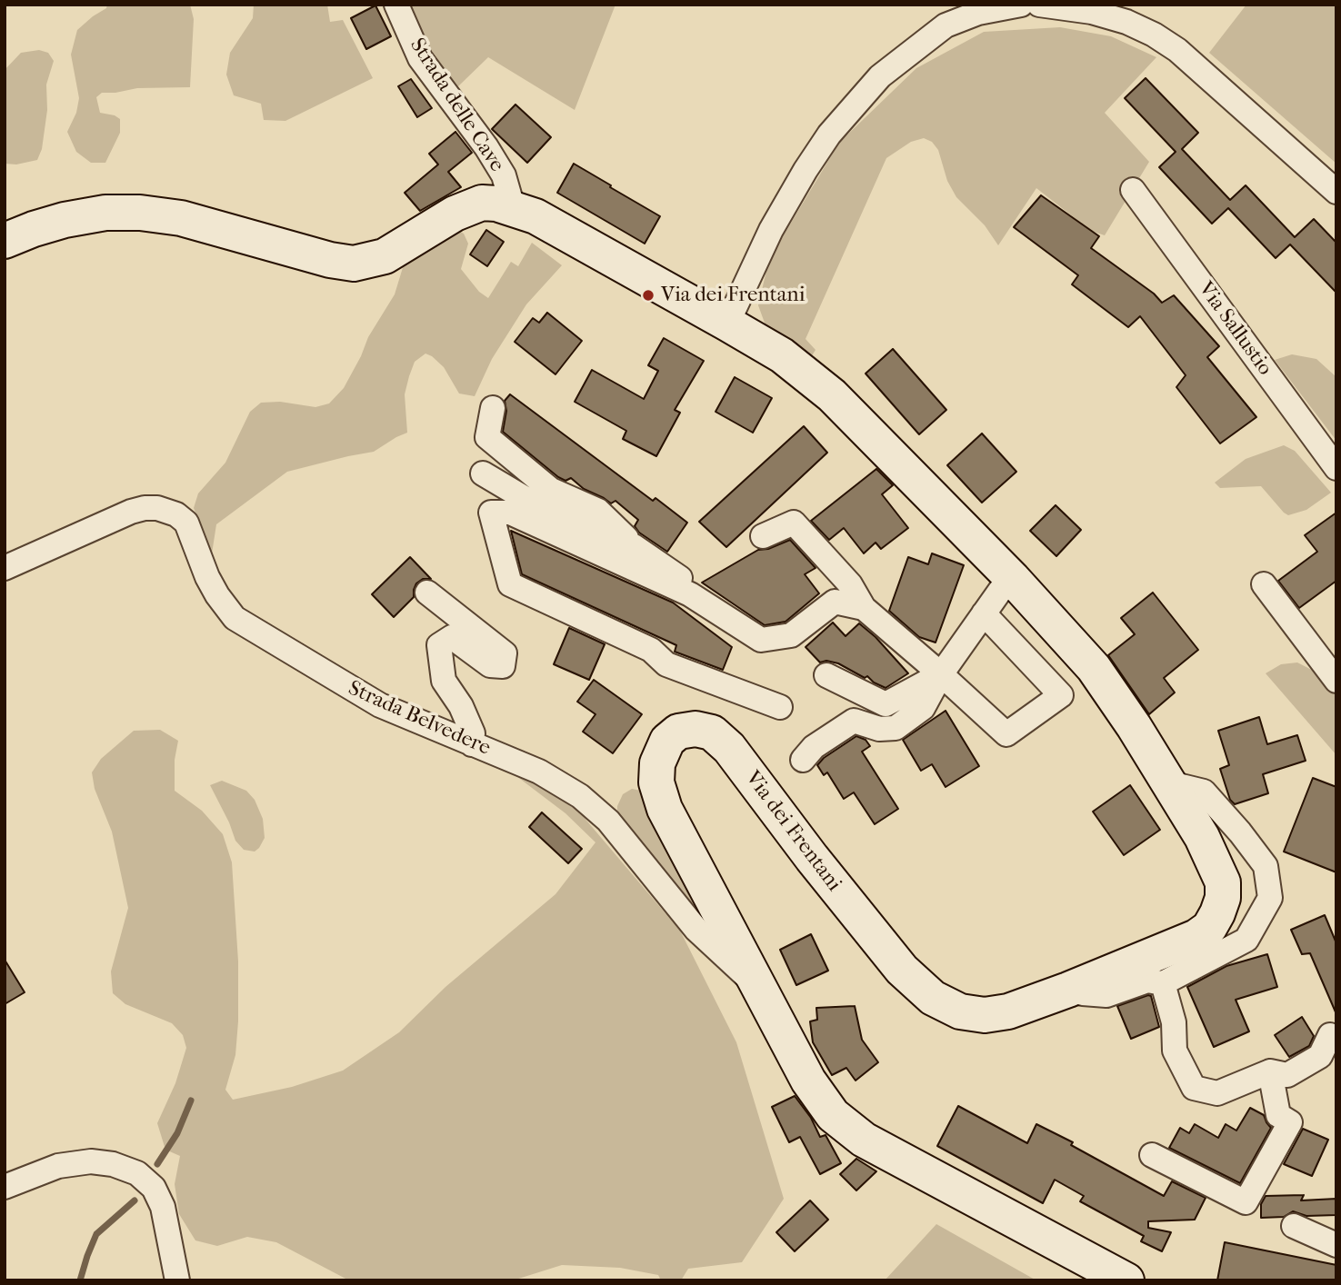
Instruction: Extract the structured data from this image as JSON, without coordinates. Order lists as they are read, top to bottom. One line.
{"streets":{"main road":["Via dei Frentani"],"street":["Strada delle Cave","Via Sallustio","Strada Belvedere"]},"crossings":[["Strada delle Cave","Via dei Frentani"],["Strada Belvedere","Via dei Frentani"]],"places":["Via dei Frentani"]}
